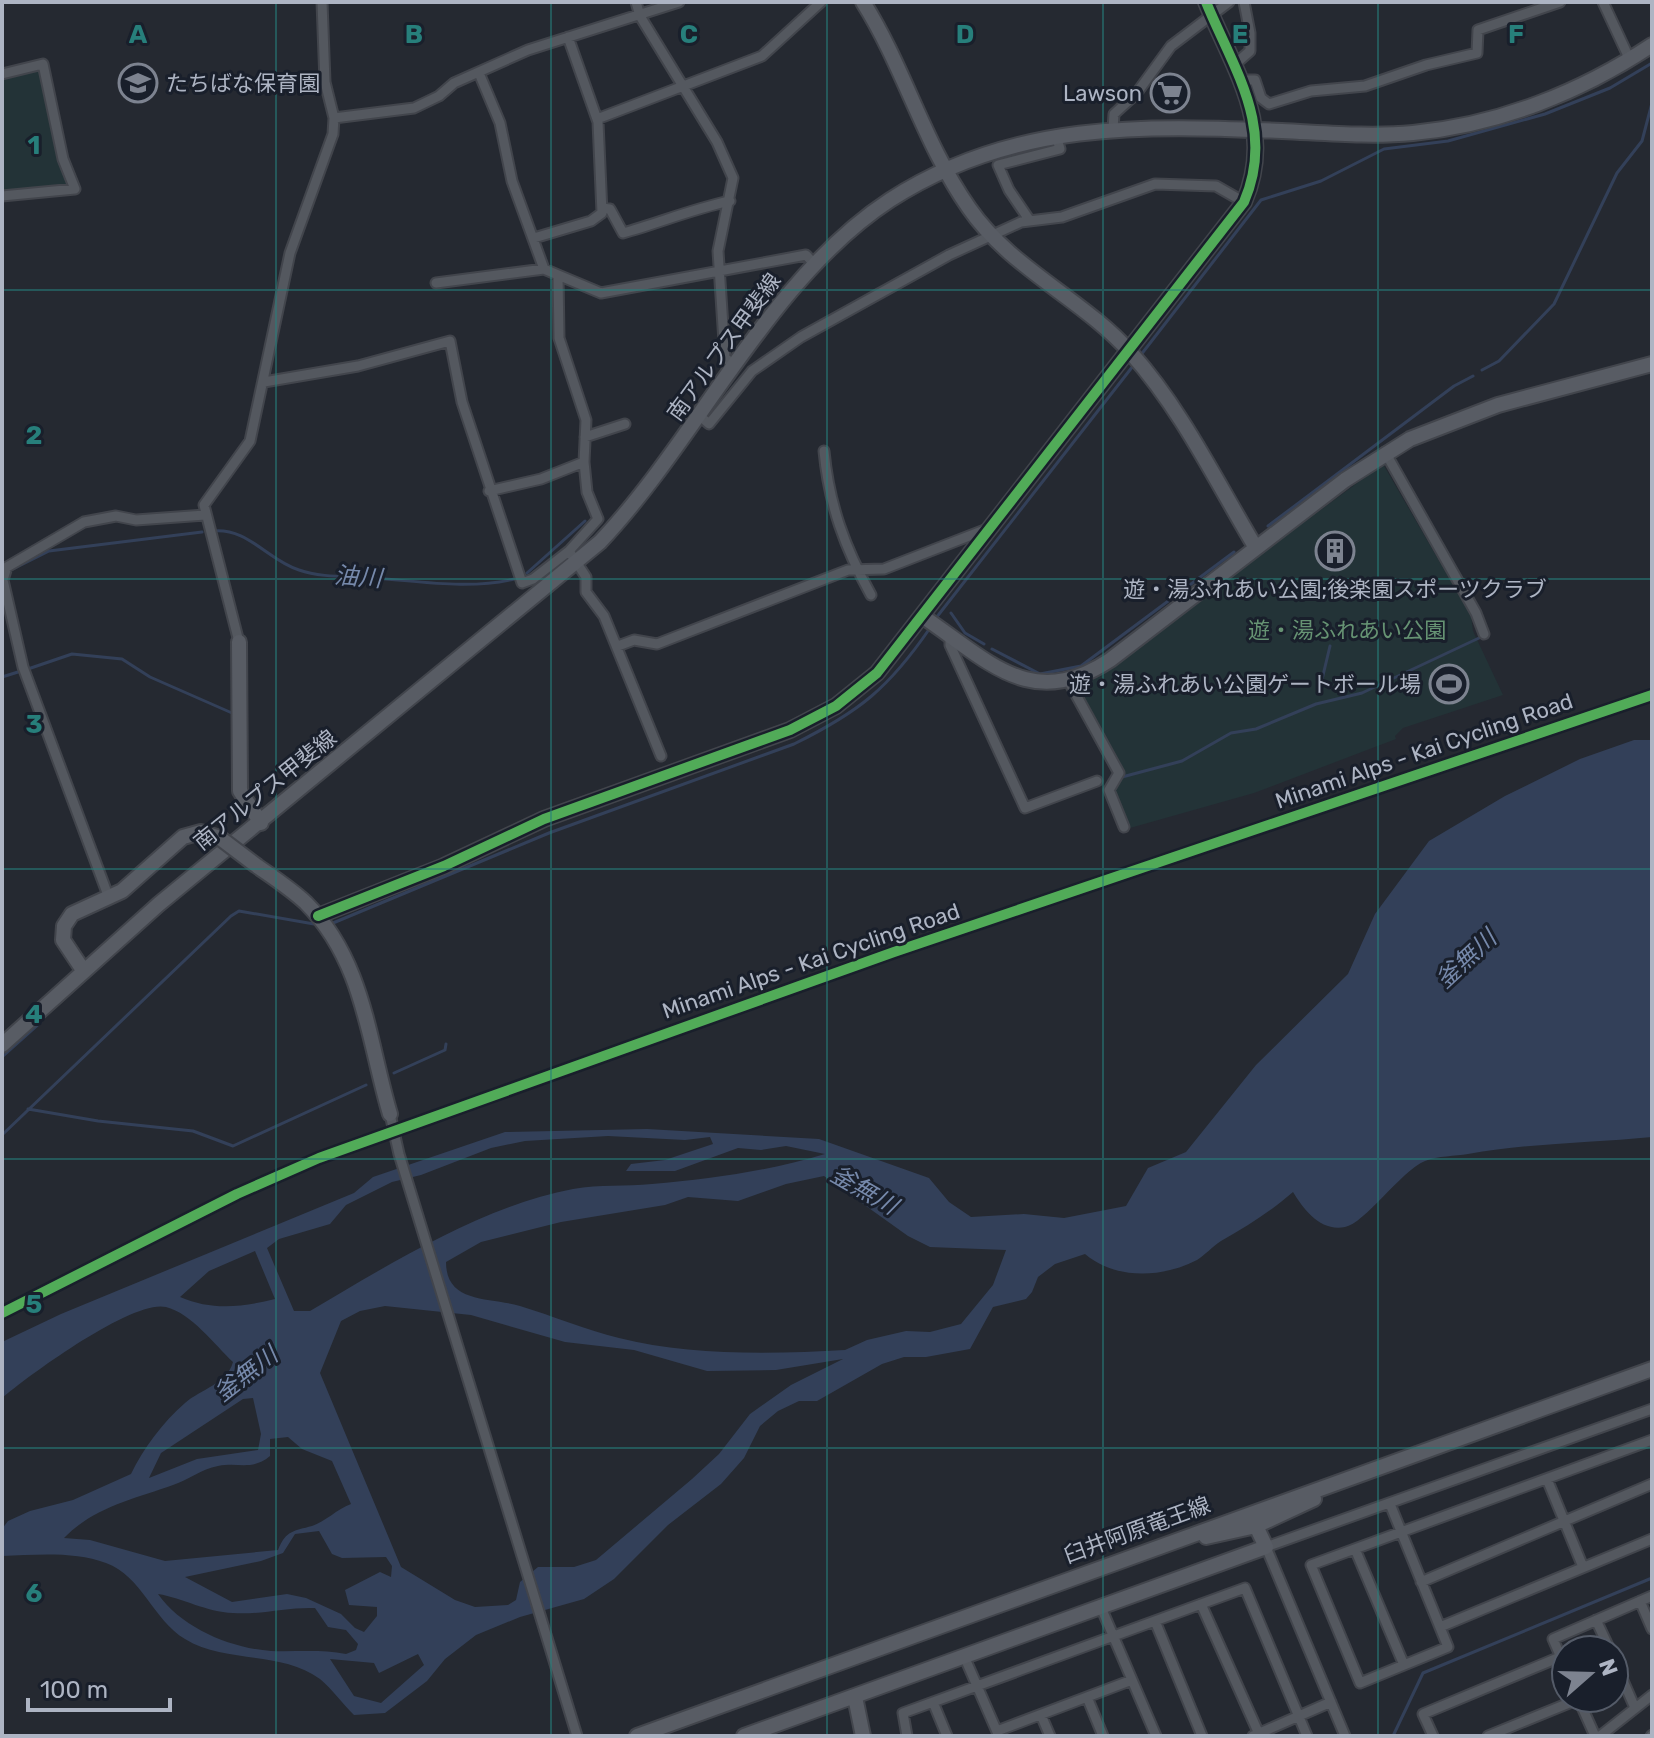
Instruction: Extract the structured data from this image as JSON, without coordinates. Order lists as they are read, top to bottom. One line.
{"streets":{"street":["南アルプス甲斐線","臼井阿原竜王線"],"cycle path":["Minami Alps - Kai Cycling Road"]},"water":["油川","釜無川"],"parks":["遊・湯ふれあい公園"],"places":{"school or university":["たちばな保育園"],"supermarket":["Lawson"],"building":["遊・湯ふれあい公園;後楽園スポーツクラブ"],"sports":["遊・湯ふれあい公園ゲートボール場"]},"scale_bar":"100 m","north":"right","grid":{"columns":["A","B","C","D","E","F"],"rows":["1","2","3","4","5","6"]}}
